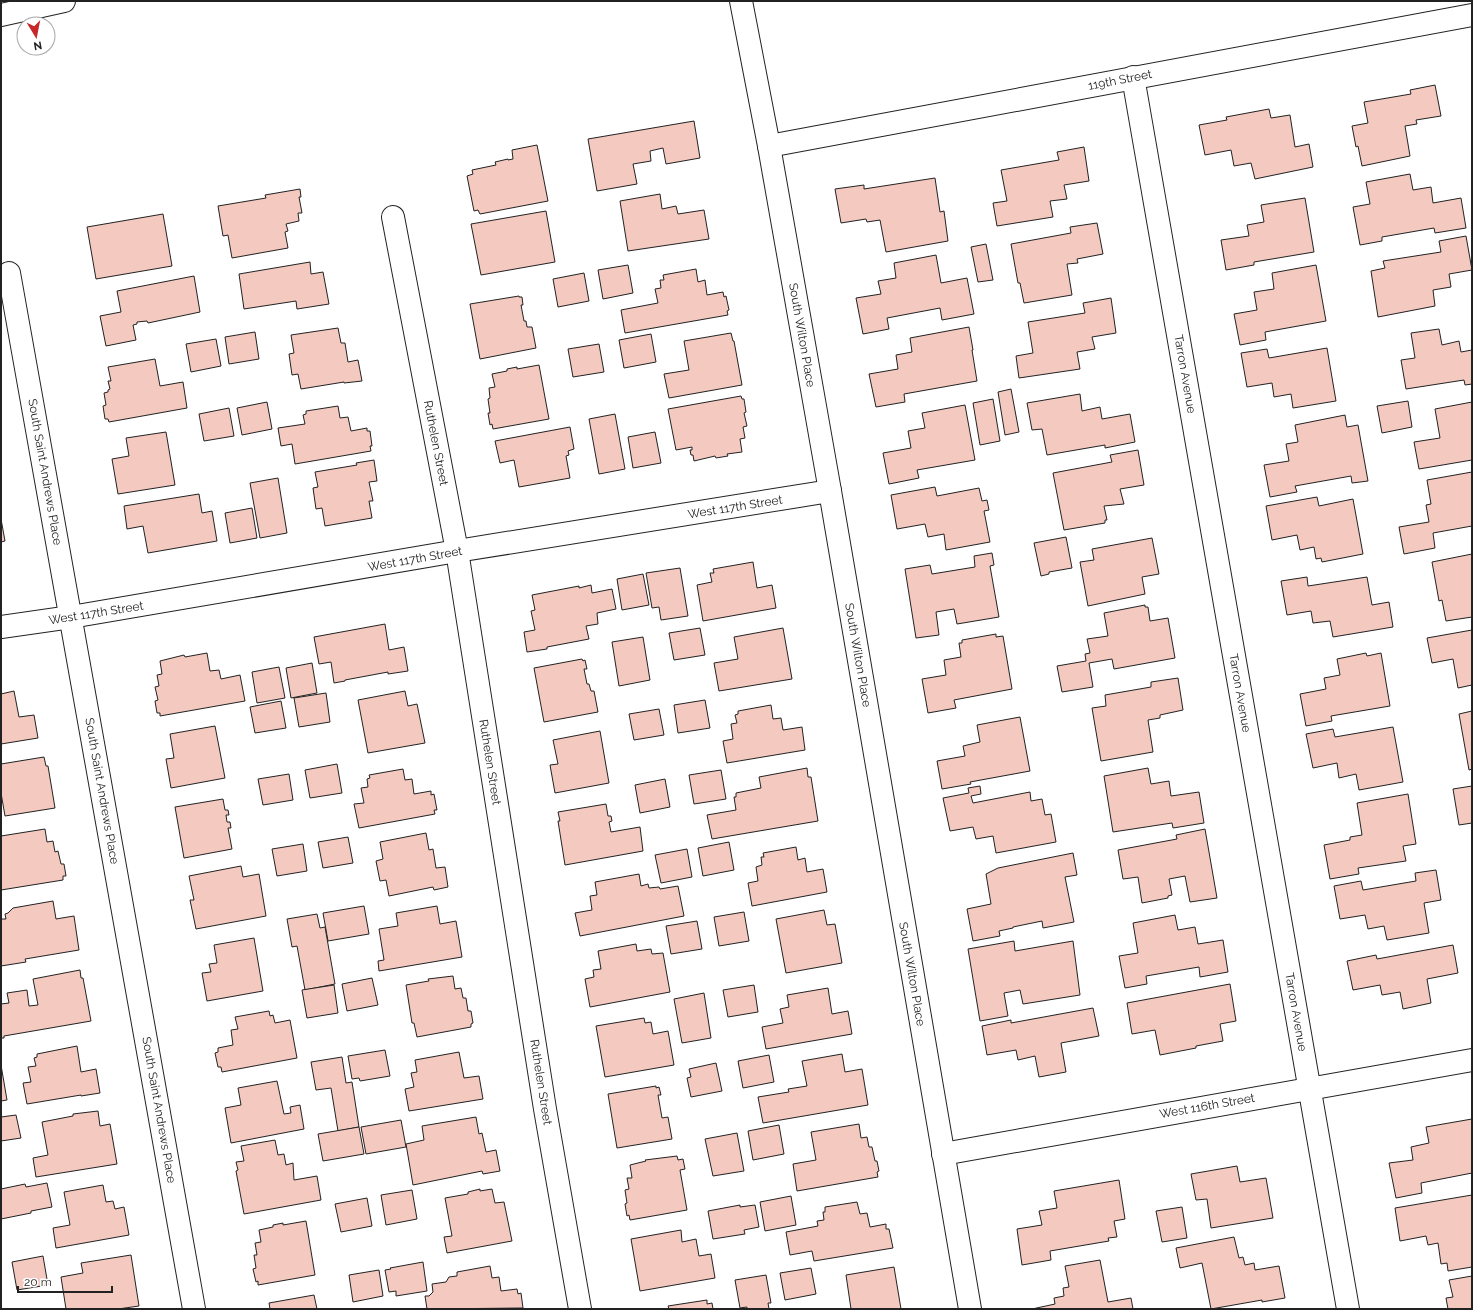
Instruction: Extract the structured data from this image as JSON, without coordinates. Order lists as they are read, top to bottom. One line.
{"streets":{"main road":["119th Street","South Wilton Place","Tarron Avenue","Ruthelen Street","South Saint Andrews Place","West 117th Street","West 116th Street"]},"crossings":[["119th Street","South Wilton Place"],["119th Street","Tarron Avenue"],["South Wilton Place","West 117th Street"],["South Wilton Place","West 116th Street"],["Tarron Avenue","West 116th Street"],["Ruthelen Street","West 117th Street"],["South Saint Andrews Place","West 117th Street"]],"scale_bar":"20 m","north":"bottom"}
